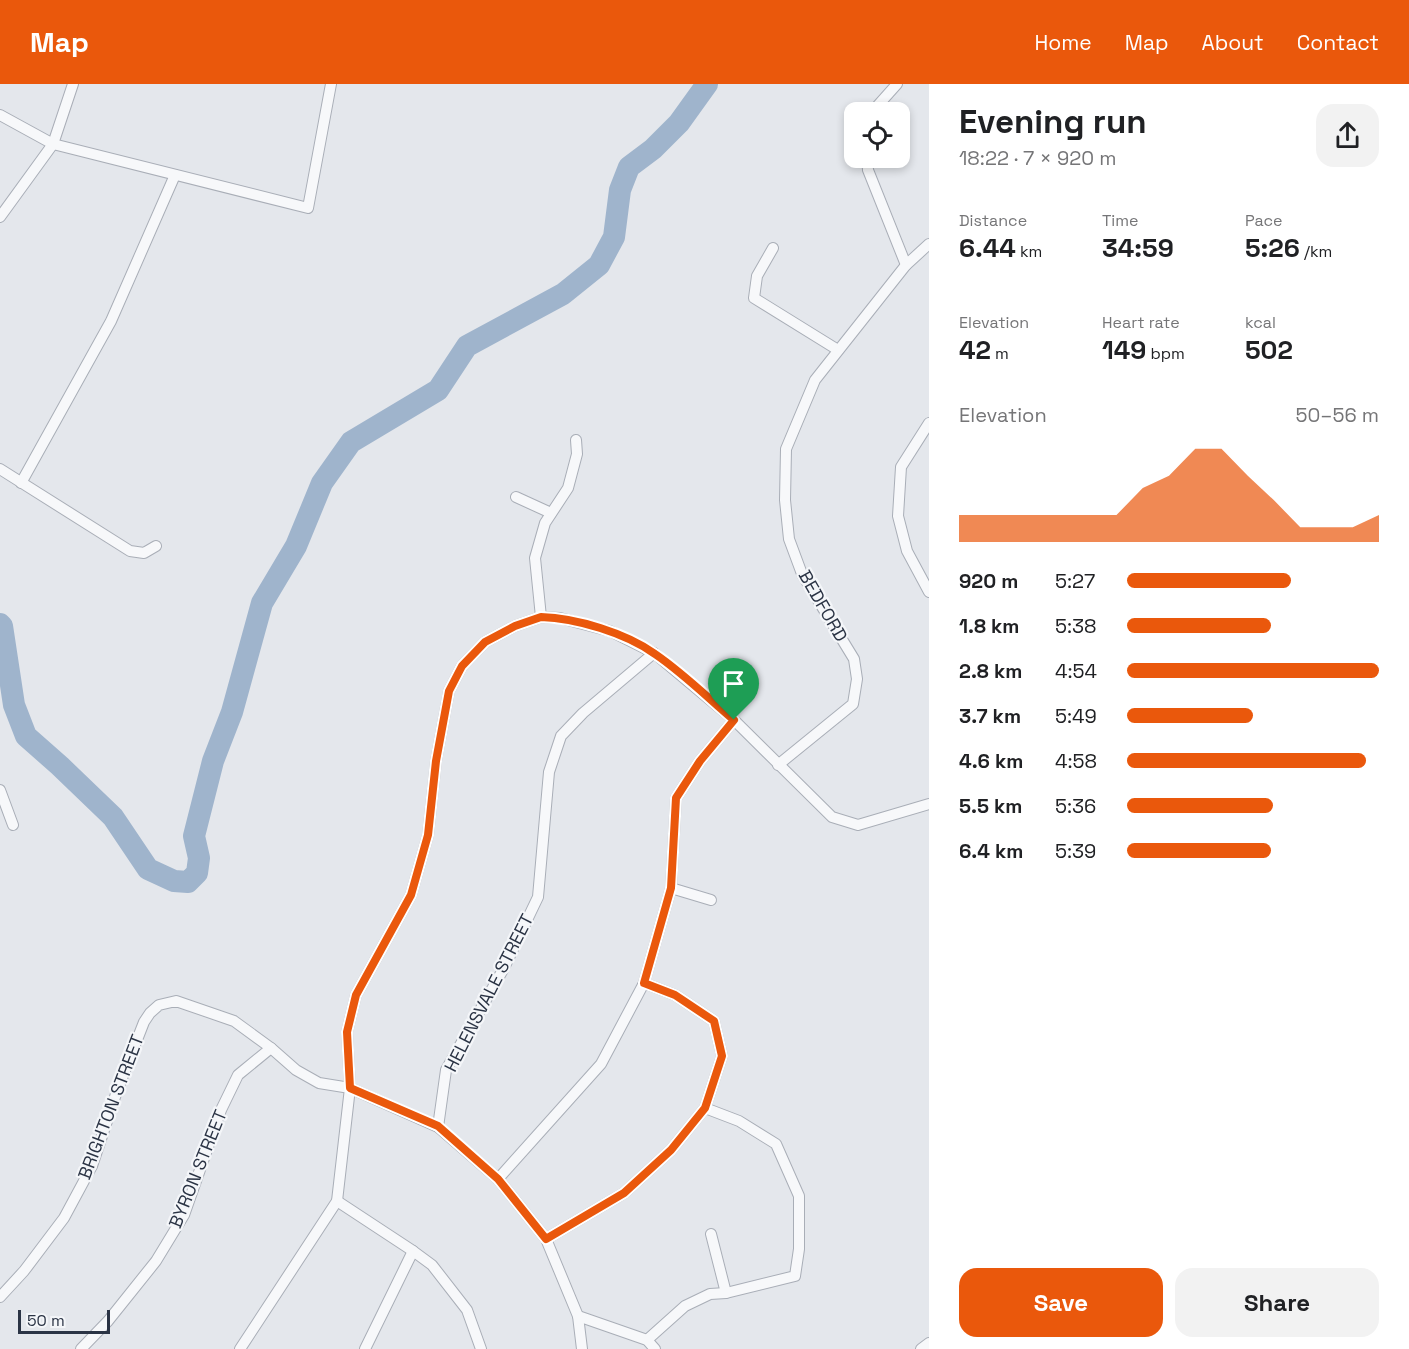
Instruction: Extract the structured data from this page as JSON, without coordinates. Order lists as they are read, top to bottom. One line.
{"streets":{"street":["BEDFORD","HELENSVALE STREET","BRIGHTON STREET","BYRON STREET"]},"crossings":[["BRIGHTON STREET","BYRON STREET"]],"scale_bar":"50 m","page":{"header":"Map","nav":["Home","Map","About","Contact"],"heading":["Evening run","18:22 · 7 × 920 m"],"stats":[["Distance","6.44 km"],["Time","34:59"],["Pace","5:26 /km"],["Elevation","42 m"],["Heart rate","149 bpm"],["kcal","502"]],"chart":["Elevation","50–56 m"],"list":[{"name":"920 m","note":"5:27"},{"name":"1.8 km","note":"5:38"},{"name":"2.8 km","note":"4:54"},{"name":"3.7 km","note":"5:49"},{"name":"4.6 km","note":"4:58"},{"name":"5.5 km","note":"5:36"},{"name":"6.4 km","note":"5:39"}],"buttons":["Save","Share"],"scale":"50 m"}}
